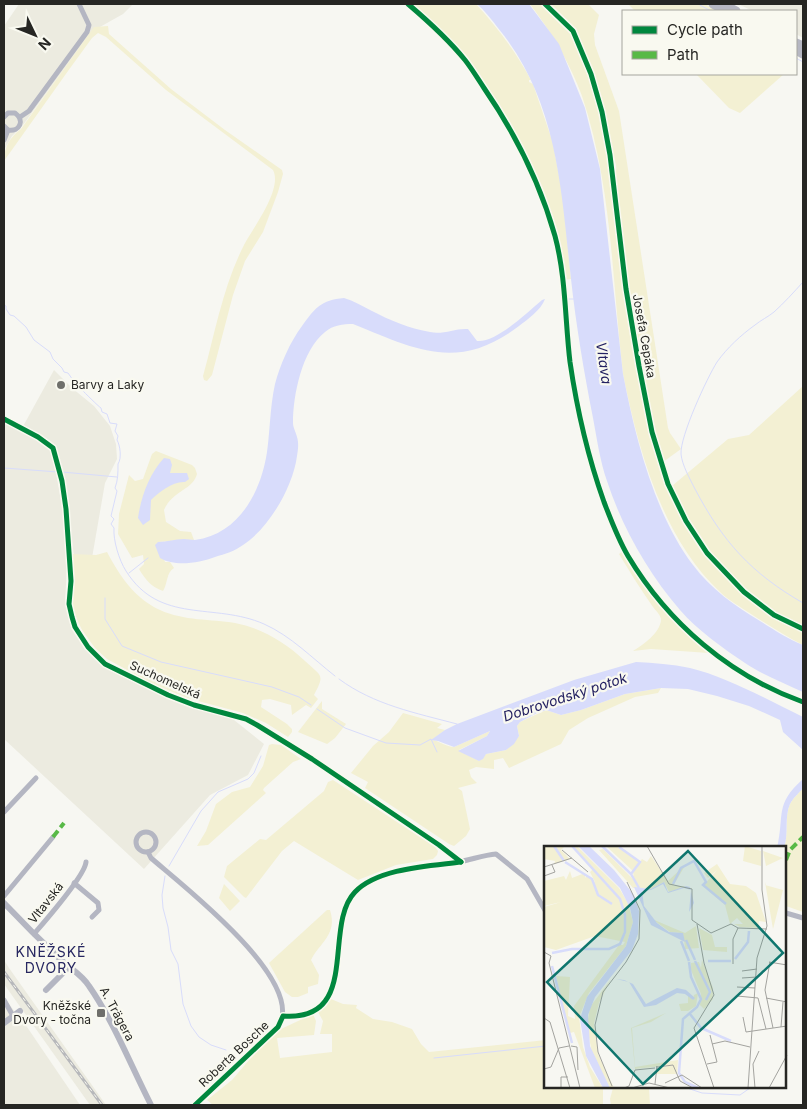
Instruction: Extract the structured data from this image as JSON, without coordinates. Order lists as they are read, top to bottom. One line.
{"streets":{"street":["Suchomelská","Vltavská","A. Trägera","Roberta Bosche"],"cycle path":["Josefa Cepáka"]},"crossings":[["Vltavská","A. Trägera"]],"districts":["KNĚŽSKÉ DVORY"],"water":["Vltava","Dobrovodský potok"],"places":{"other":["Barvy a Laky"],"transit":["Kněžské Dvory - točna"]},"legend":["Cycle path","Path"],"north":"bottom right"}
